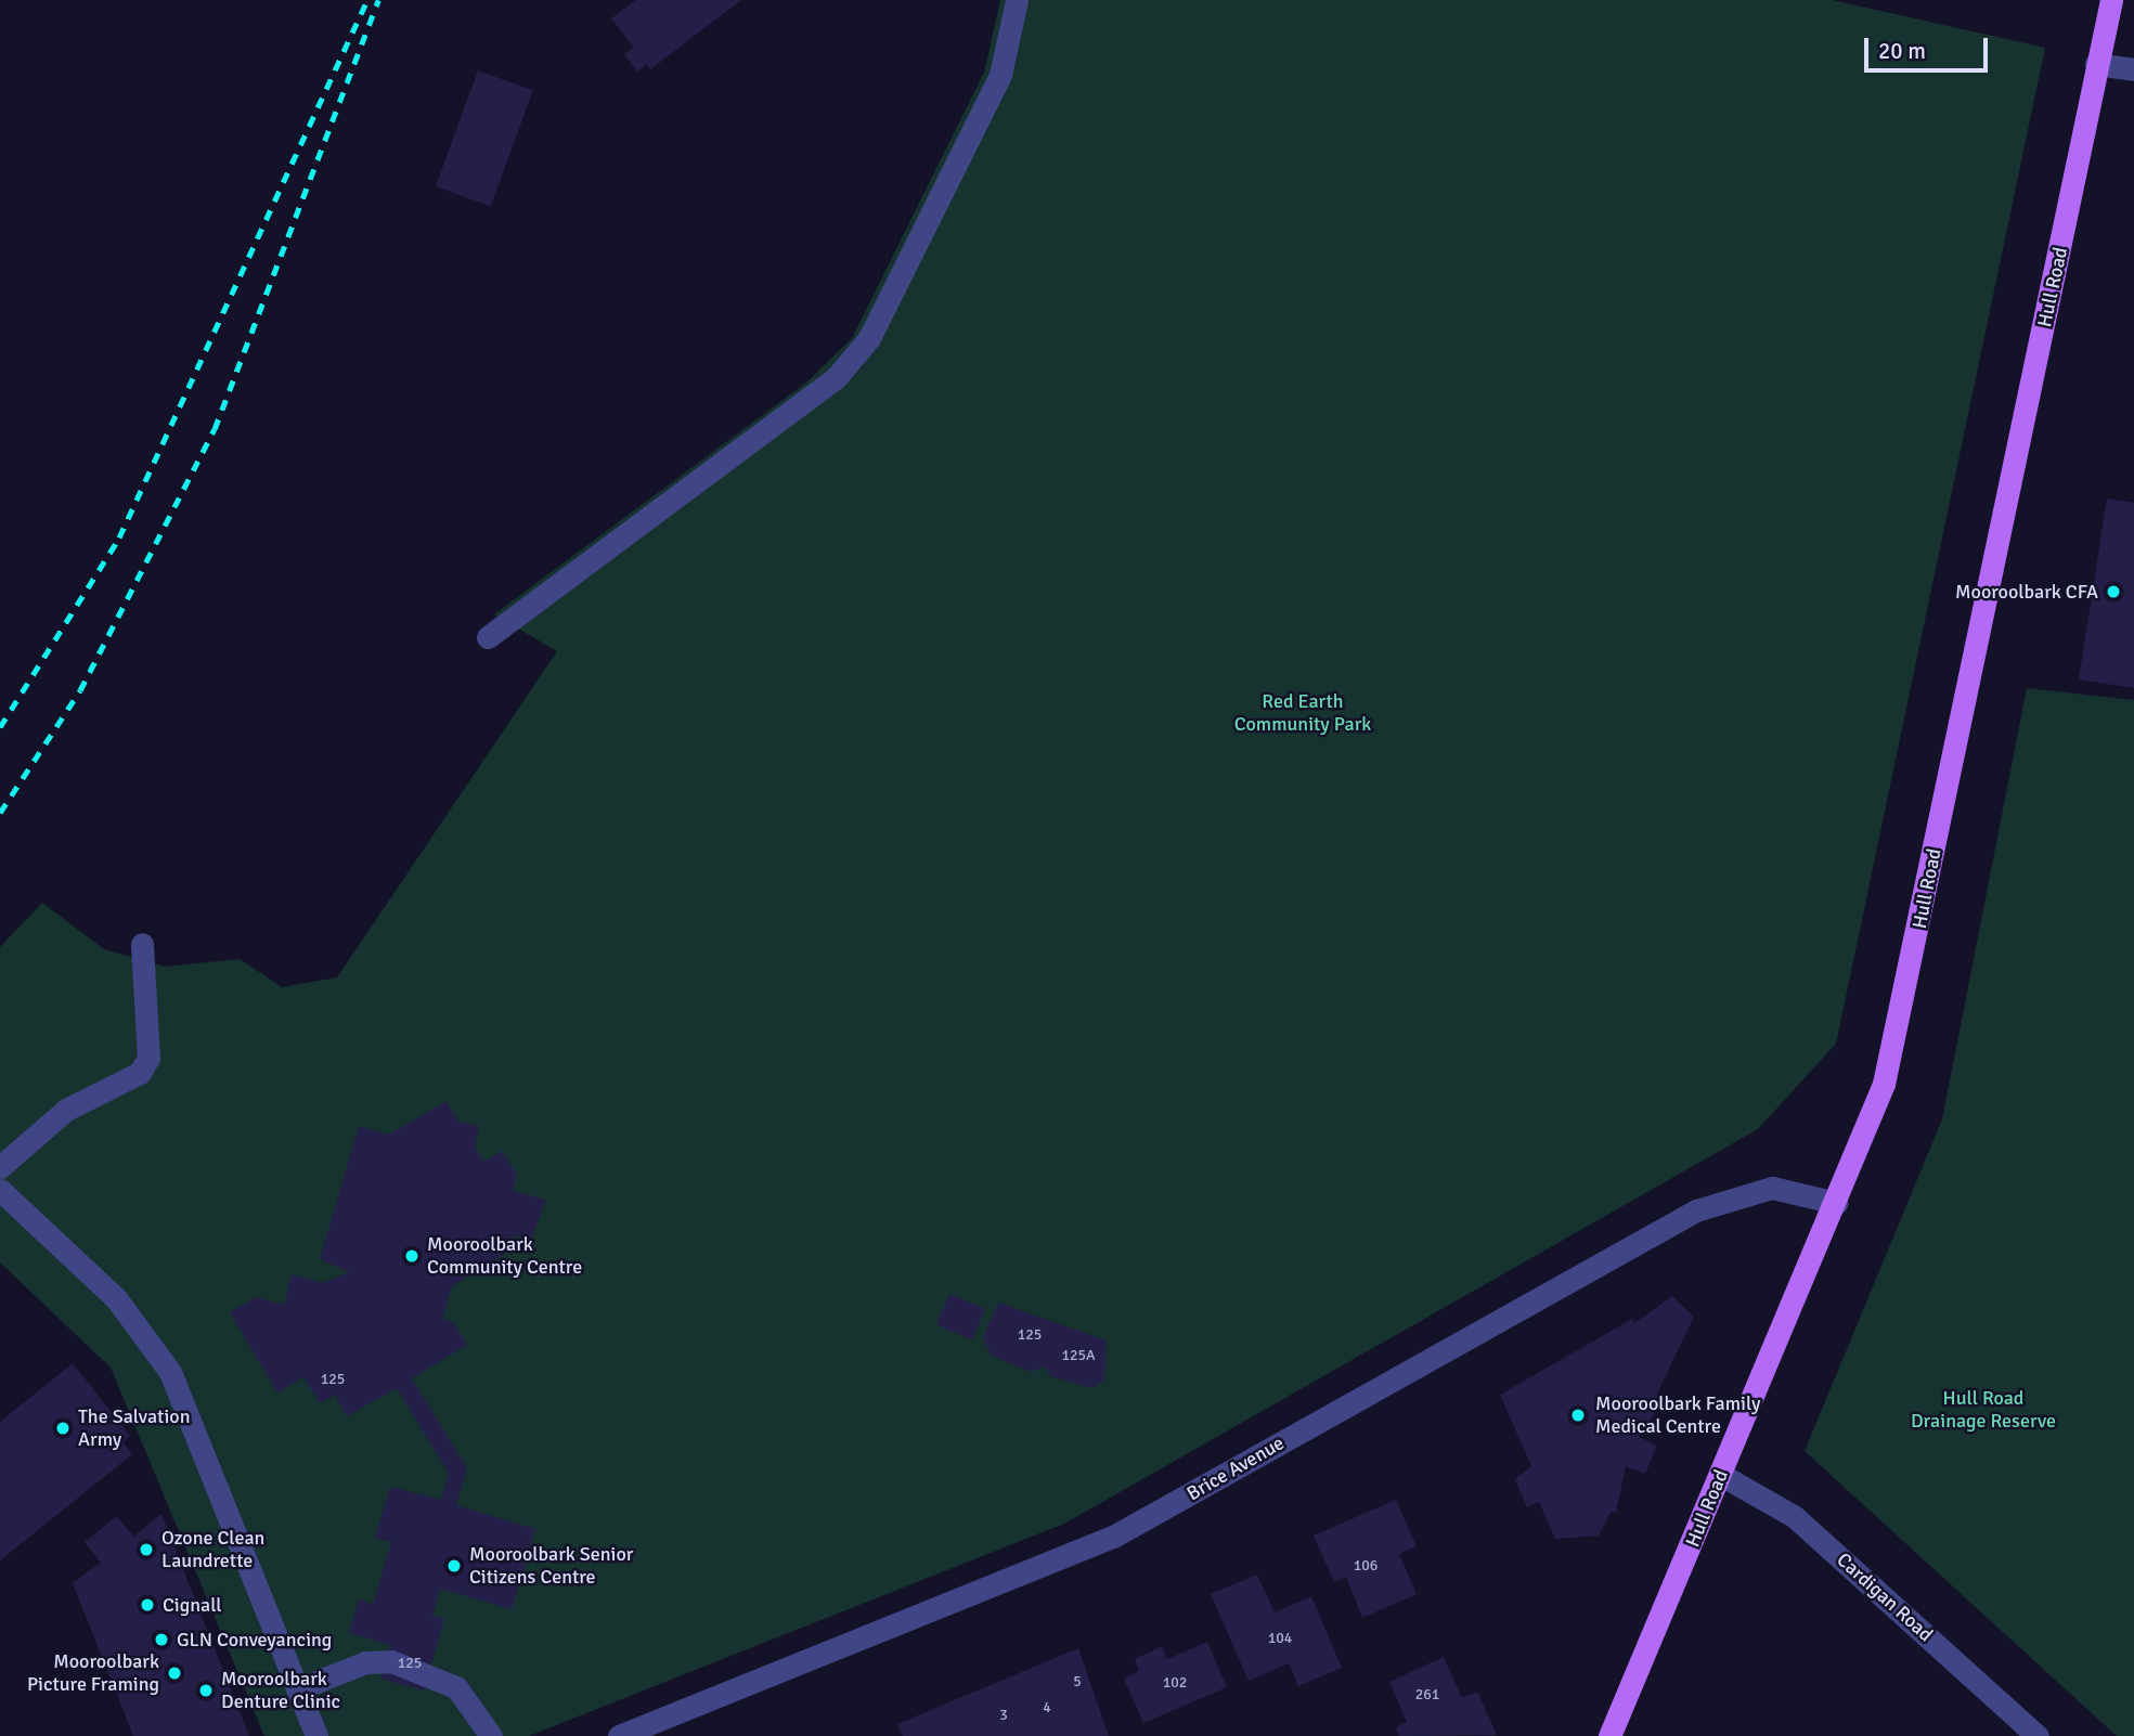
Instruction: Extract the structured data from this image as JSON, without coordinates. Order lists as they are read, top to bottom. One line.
{"streets":{"main road":["Hull Road"],"street":["Brice Avenue","Cardigan Road"]},"crossings":[["Hull Road","Brice Avenue"],["Hull Road","Cardigan Road"]],"parks":["Red Earth Community Park","Hull Road Drainage Reserve"],"places":["Mooroolbark CFA","Mooroolbark Community Centre","Mooroolbark Family Medical Centre","The Salvation Army","Ozone Clean Laundrette","Mooroolbark Senior Citizens Centre","Cignall","GLN Conveyancing","Mooroolbark Picture Framing","Mooroolbark Denture Clinic"],"house_numbers":["125","125A","125","106","104","125","5","102","261","4","3"],"scale_bar":"20 m"}
